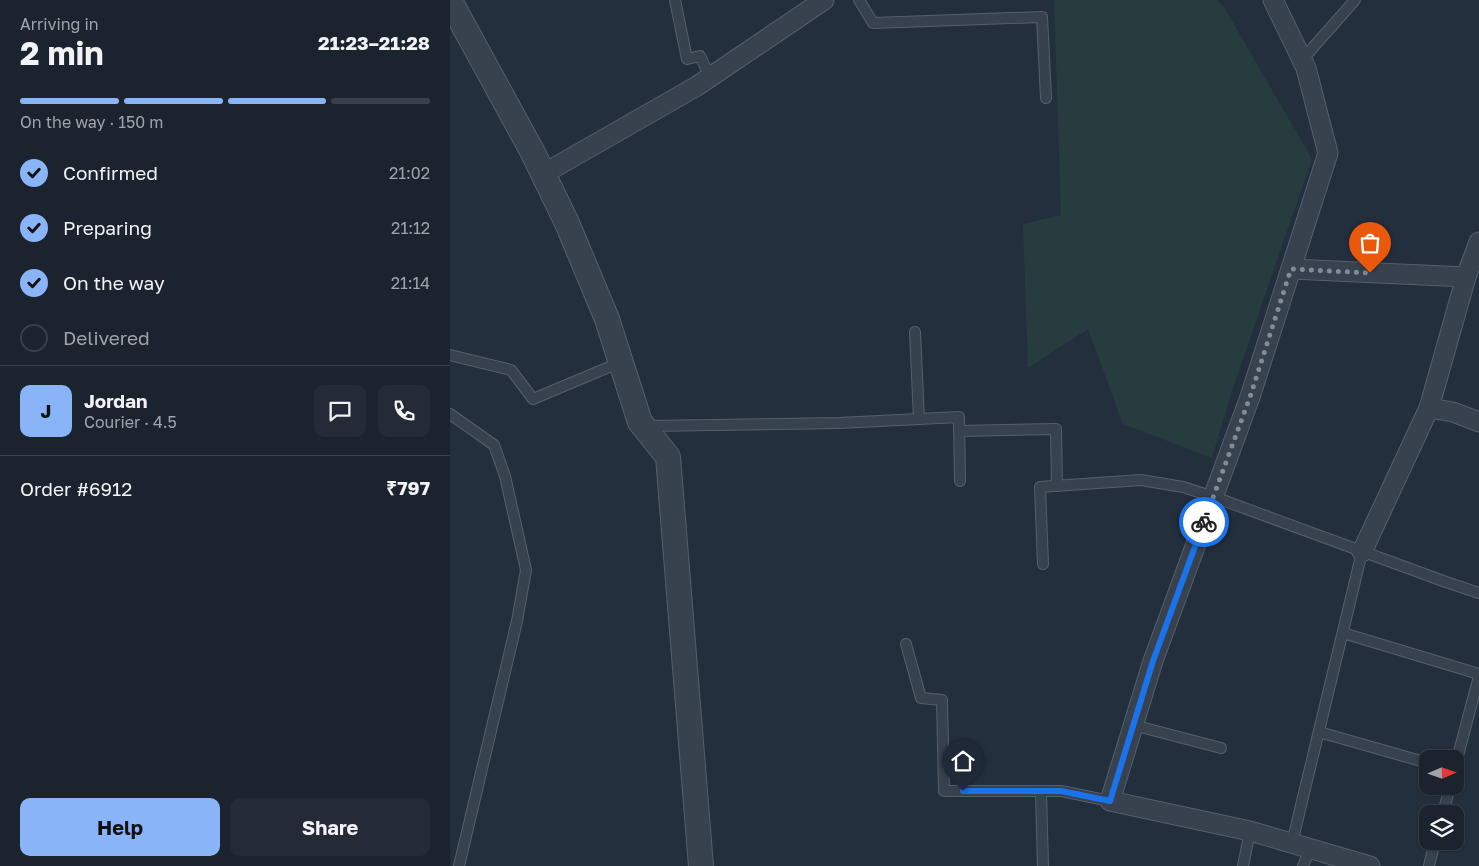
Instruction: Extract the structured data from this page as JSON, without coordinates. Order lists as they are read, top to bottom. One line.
{"north":"right","page":{"heading":["2 min","Arriving in","21:23–21:28"],"panel":["Jordan","Courier · 4.5","Order #6912","₹797"],"bar":"On the way · 150 m","list":[["Confirmed","21:02"],["Preparing","21:12"],["On the way","21:14"],"Delivered"],"round":"J","buttons":["Help","Share"]}}
